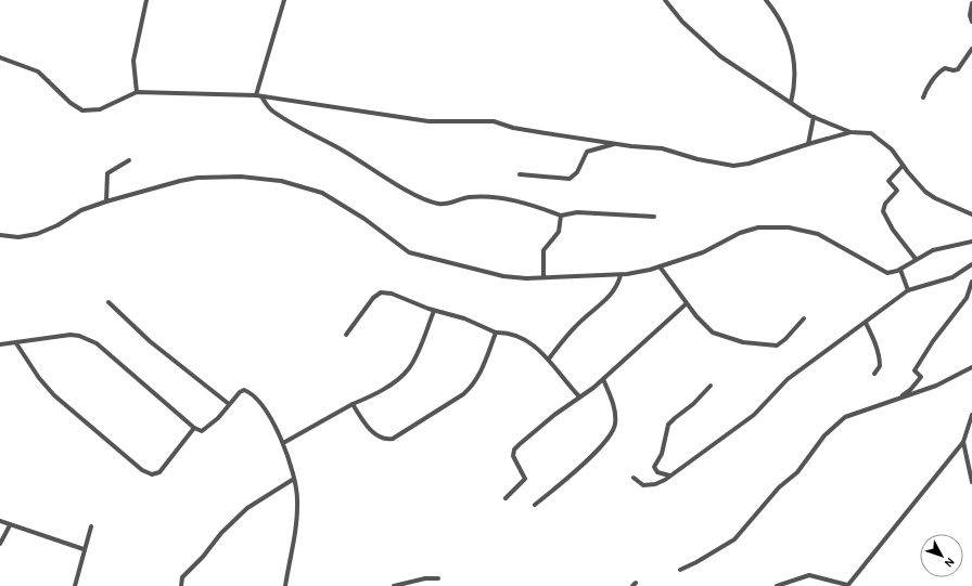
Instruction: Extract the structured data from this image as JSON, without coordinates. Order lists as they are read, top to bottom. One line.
{"north":"bottom right"}
